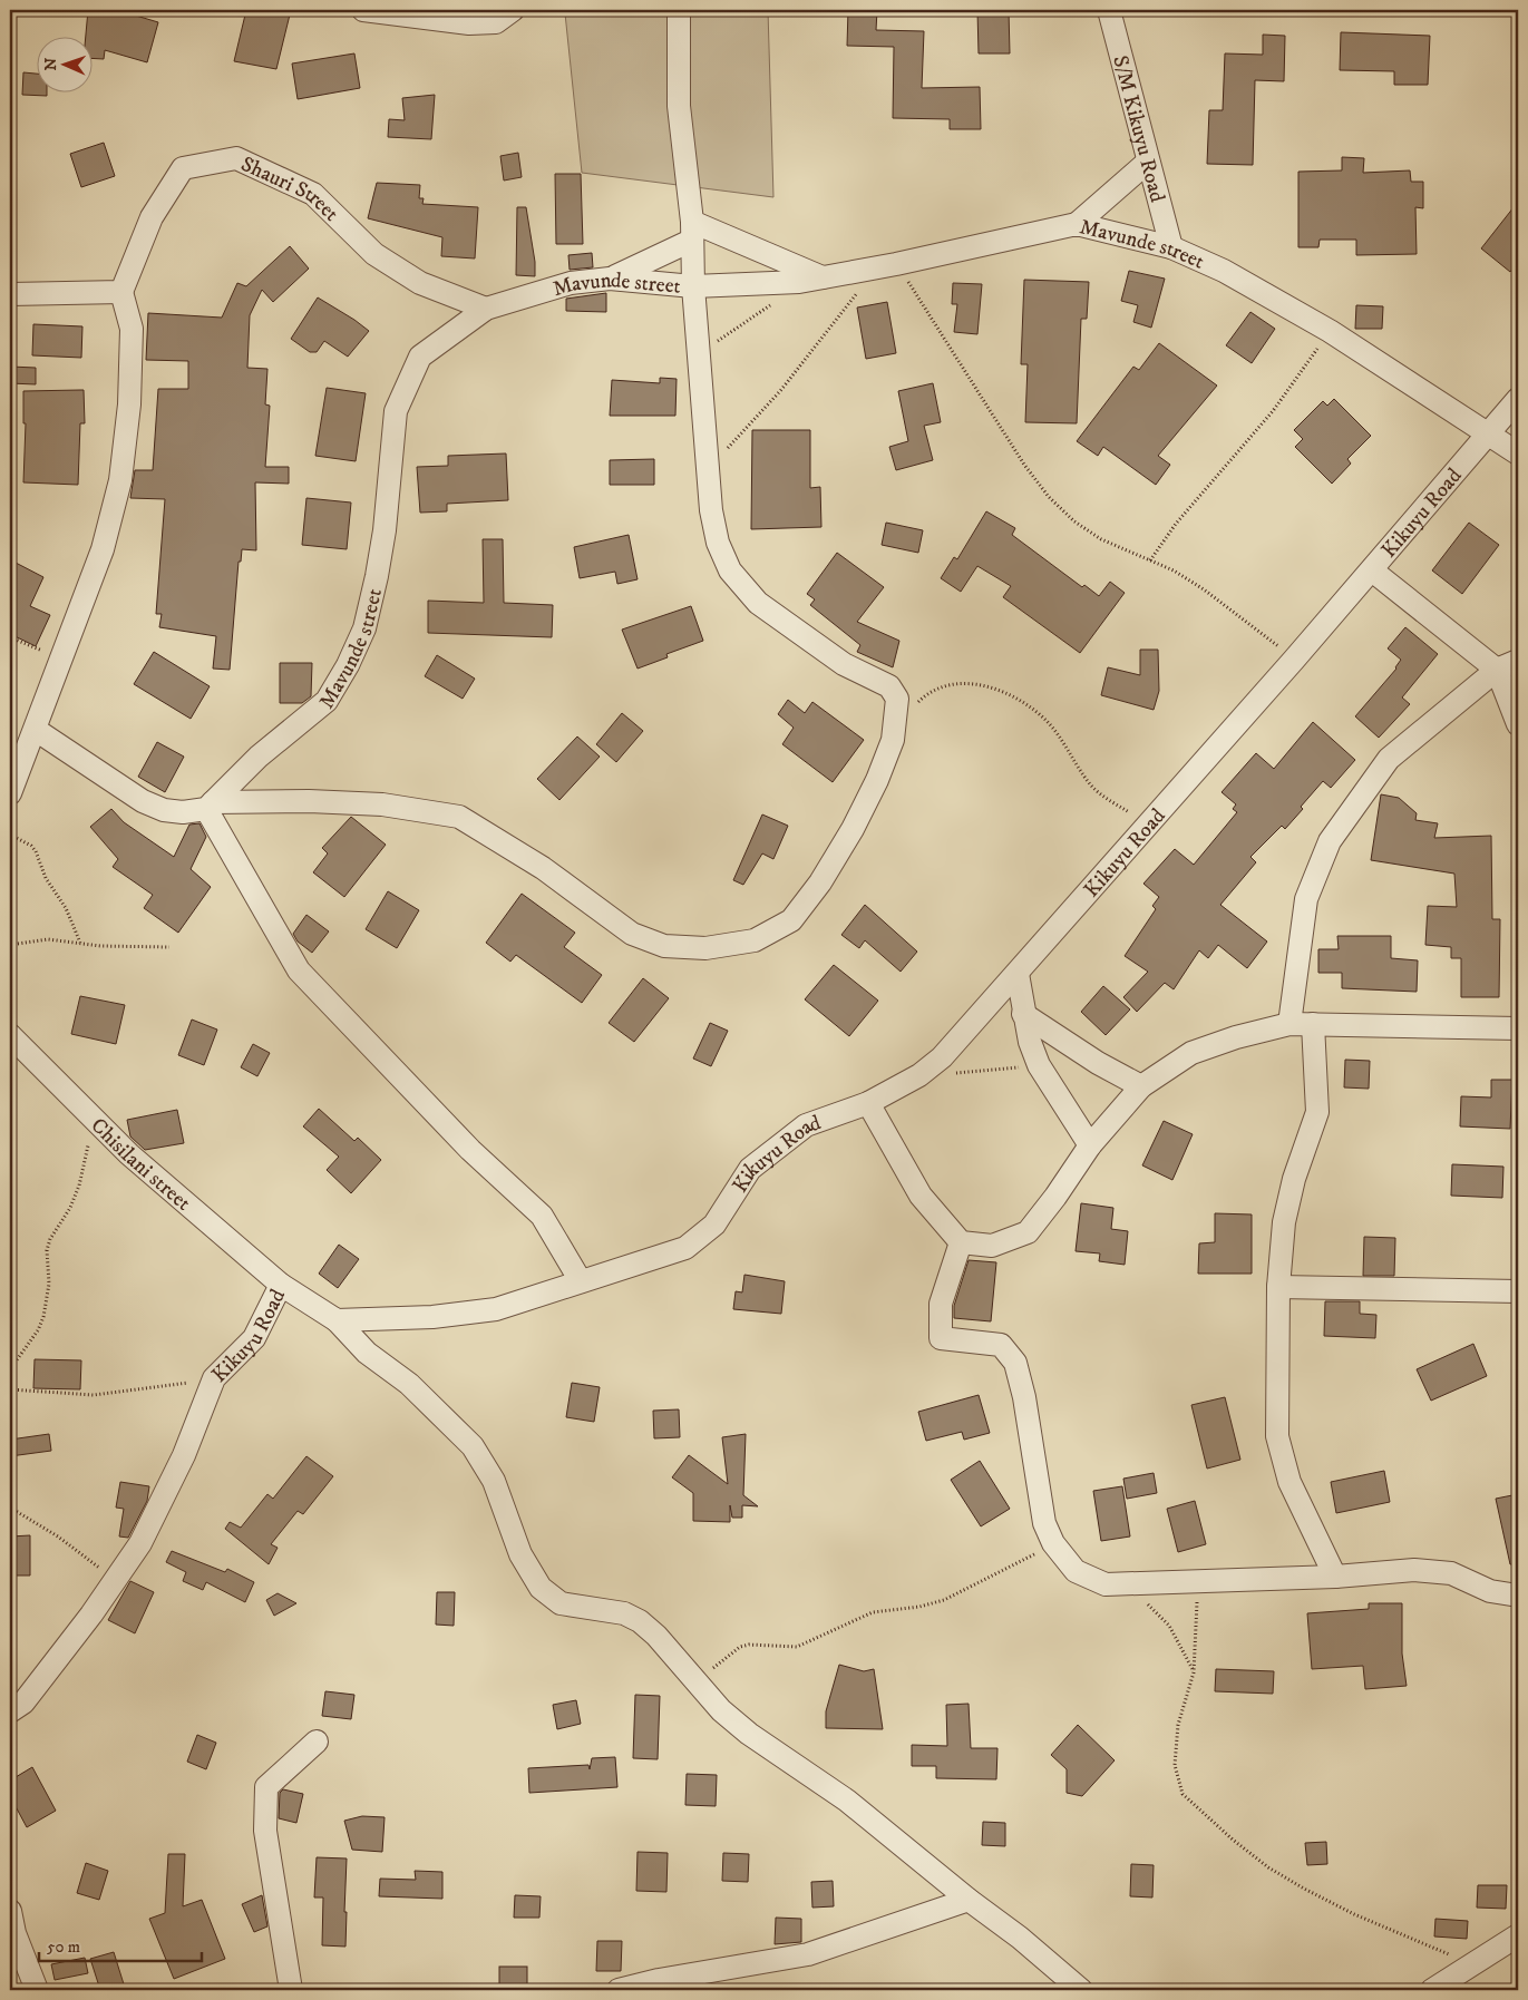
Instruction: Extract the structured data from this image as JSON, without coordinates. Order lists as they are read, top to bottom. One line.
{"streets":{"street":["S/M Kikuyu Road","Shauri Street","Mavunde street","Kikuyu Road","Chisilani street"]},"crossings":[["S/M Kikuyu Road","Mavunde street"],["Shauri Street","Mavunde street"],["Mavunde street","Kikuyu Road"],["Kikuyu Road","Chisilani street"]],"scale_bar":"50 m","north":"left"}
